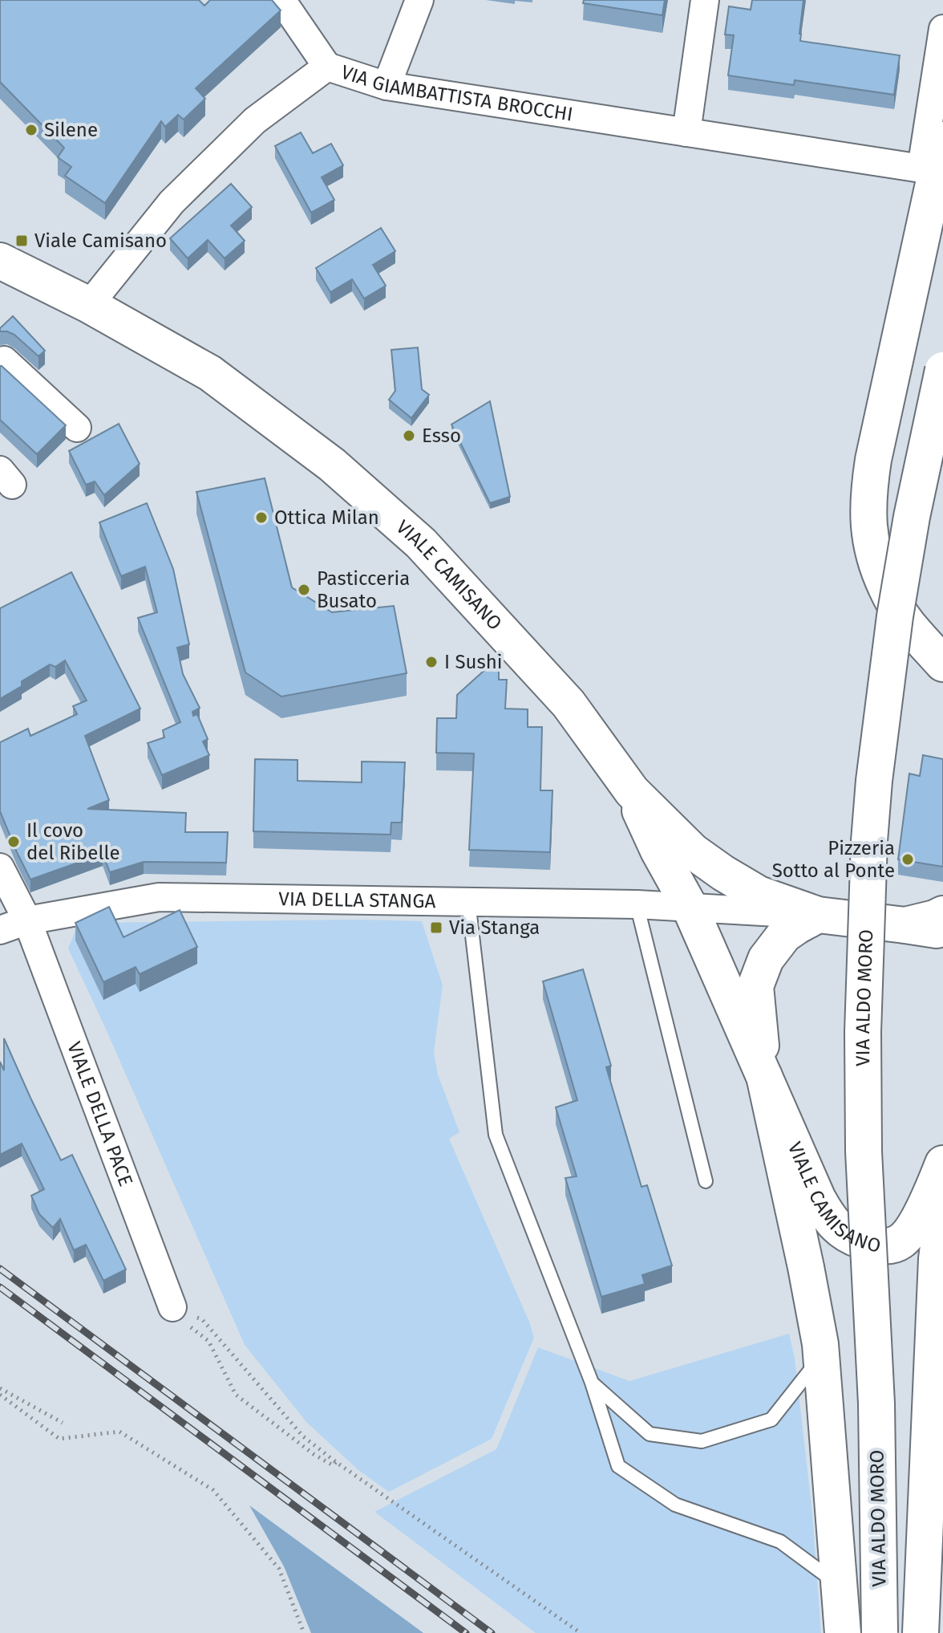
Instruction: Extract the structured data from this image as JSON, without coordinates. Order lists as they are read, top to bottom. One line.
{"streets":{"main road":["VIALE CAMISANO","VIA ALDO MORO"],"street":["VIA GIAMBATTISTA BROCCHI","VIA DELLA STANGA","VIALE DELLA PACE"]},"crossings":[["VIA GIAMBATTISTA BROCCHI","VIALE CAMISANO"],["VIALE CAMISANO","VIA DELLA STANGA"],["VIA DELLA STANGA","VIALE DELLA PACE"]],"places":{"other":["Silene","Esso","Ottica Milan","Pasticceria Busato","I Sushi","Il covo del Ribelle","Pizzeria Sotto al Ponte"],"transit":["Viale Camisano","Via Stanga"]}}
